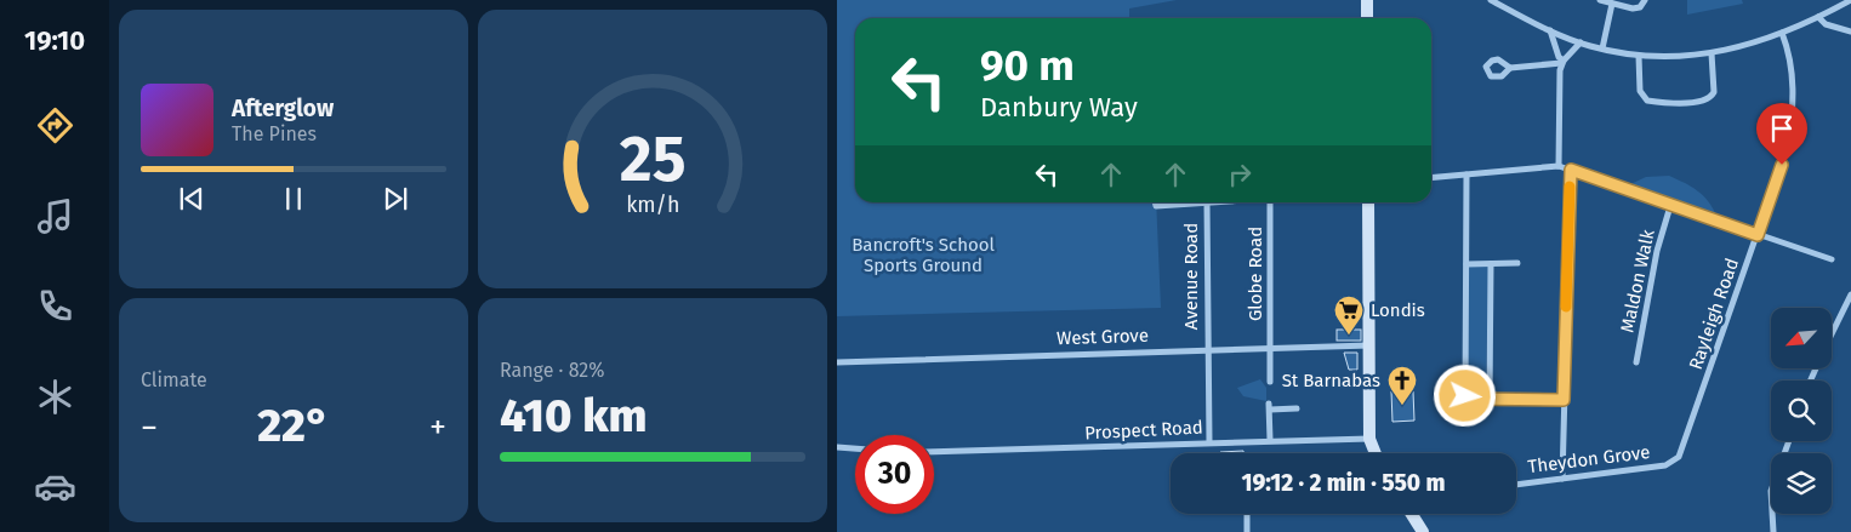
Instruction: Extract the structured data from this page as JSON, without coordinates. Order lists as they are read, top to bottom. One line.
{"streets":{"street":["Globe Road","Avenue Road","Maldon Walk","Rayleigh Road","West Grove","Prospect Road","Theydon Grove"]},"crossings":[["Globe Road","West Grove"],["Avenue Road","West Grove"],["Avenue Road","Prospect Road"],["Rayleigh Road","Theydon Grove"]],"parks":["Bancroft's School Sports Ground"],"places":{"supermarket":["Londis"],"church":["St Barnabas"]},"north":"bottom left","page":{"tabs":"19:10","turn":["90 m","Danbury Way"],"song":["Afterglow","The Pines"],"tile":["Climate",["Range · 82%","410 km"]],"heat":["−","22°","+"],"limit":"30","trip":"19:12 · 2 min · 550 m","gauge":["25","km/h"]}}
